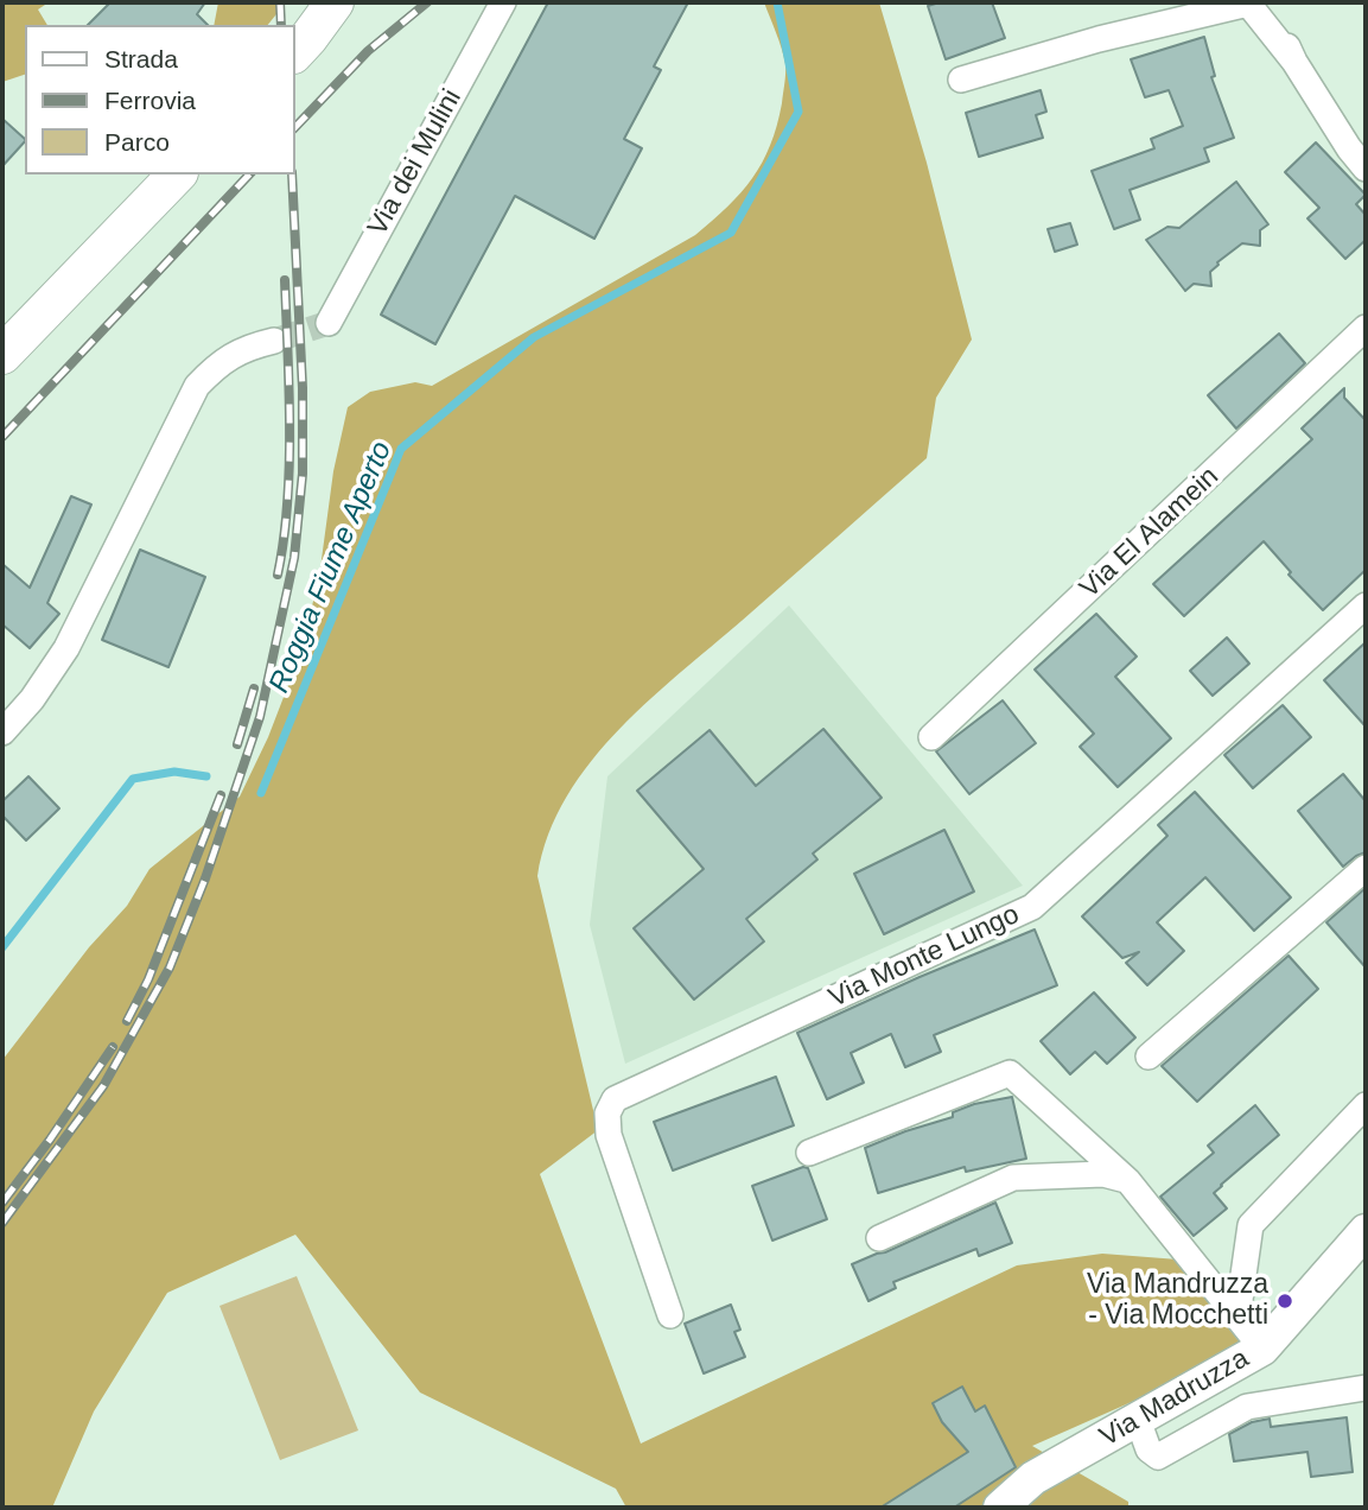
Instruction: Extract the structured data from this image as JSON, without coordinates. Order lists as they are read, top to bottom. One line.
{"streets":{"street":["Via dei Mulini","Via El Alamein","Via Monte Lungo","Via Madruzza"]},"water":["Roggia Fiume Aperto"],"places":["Via Mandruzza - Via Mocchetti"],"legend":["Strada","Ferrovia","Parco"]}
